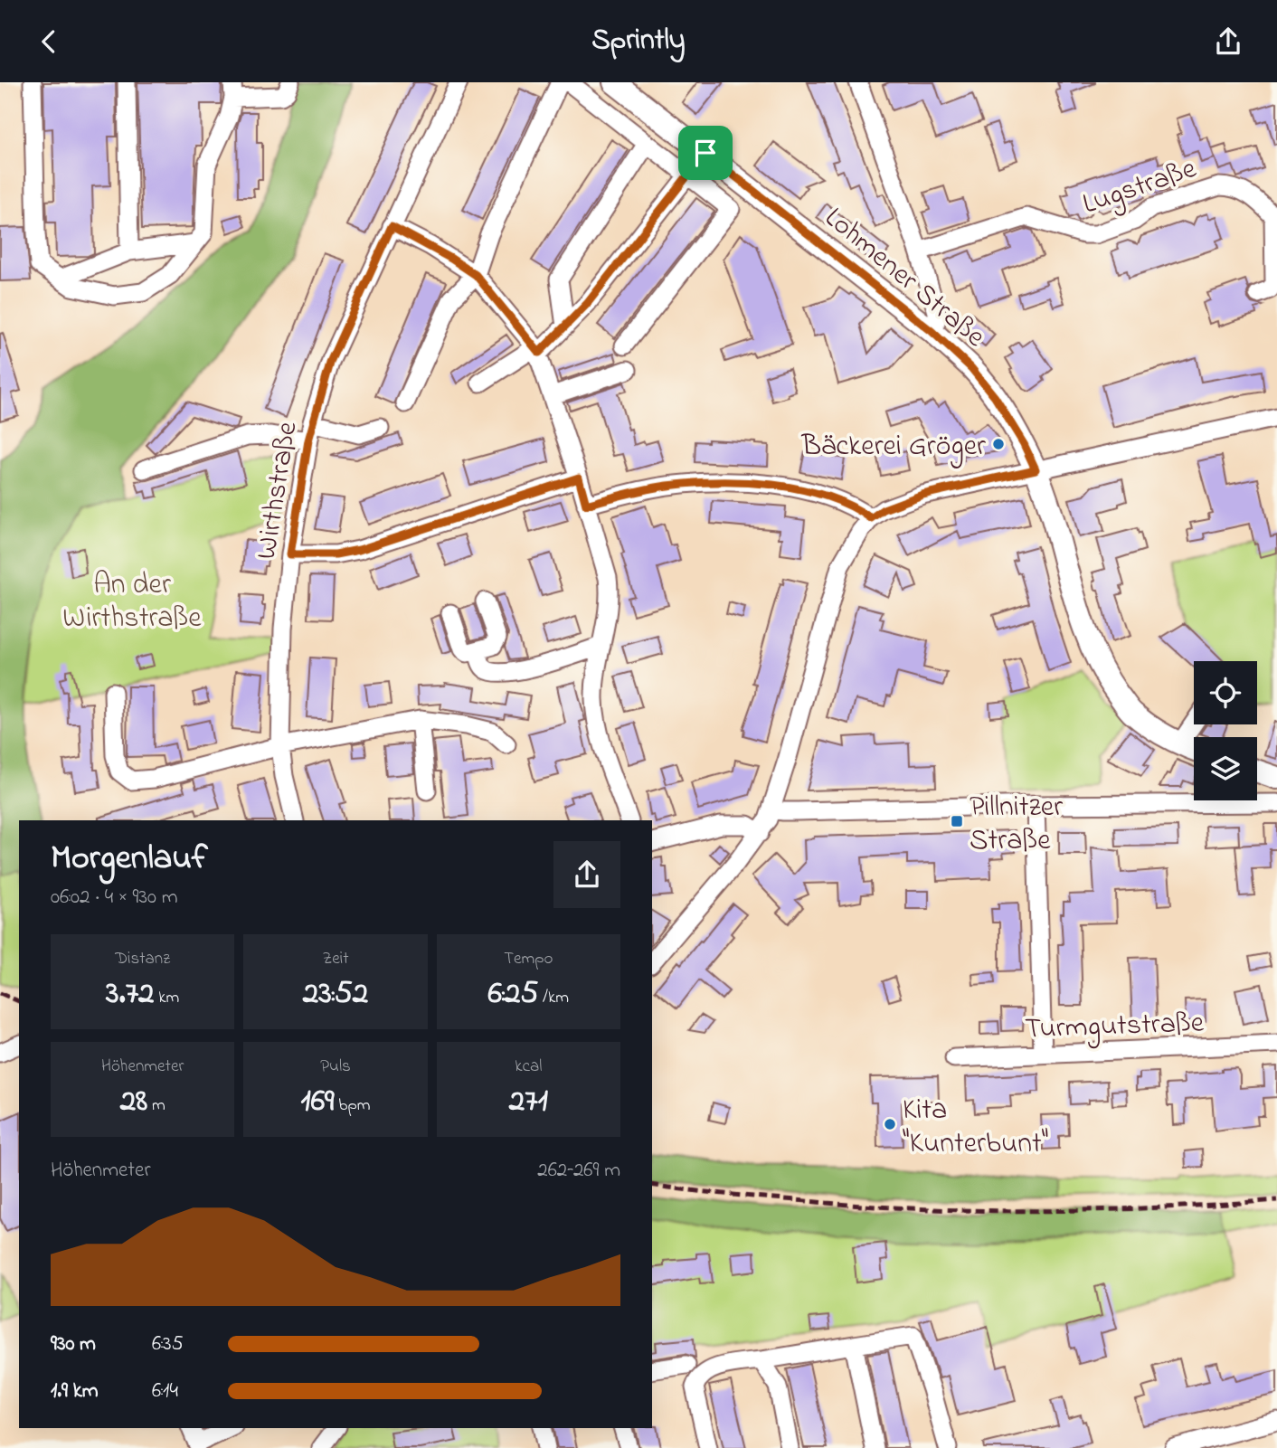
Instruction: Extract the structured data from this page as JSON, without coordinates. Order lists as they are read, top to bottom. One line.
{"streets":{"main road":["Lohmener Straße"],"street":["Lugstraße","Wirthstraße","Turmgutstraße"]},"parks":["An der Wirthstraße"],"places":{"other":["Bäckerei Gröger","Kita \"Kunterbunt\""],"transit":["Pillnitzer Straße"]},"page":{"header":"Sprintly","heading":["Morgenlauf","06:02 · 4 × 930 m"],"stats":[["Distanz","3.72 km"],["Zeit","23:52"],["Tempo","6:25 /km"],["Höhenmeter","28 m"],["Puls","169 bpm"],["kcal","271"]],"chart":["Höhenmeter","262–269 m"],"list":[{"name":"930 m","note":"6:35"},{"name":"1.9 km","note":"6:14"}]}}
